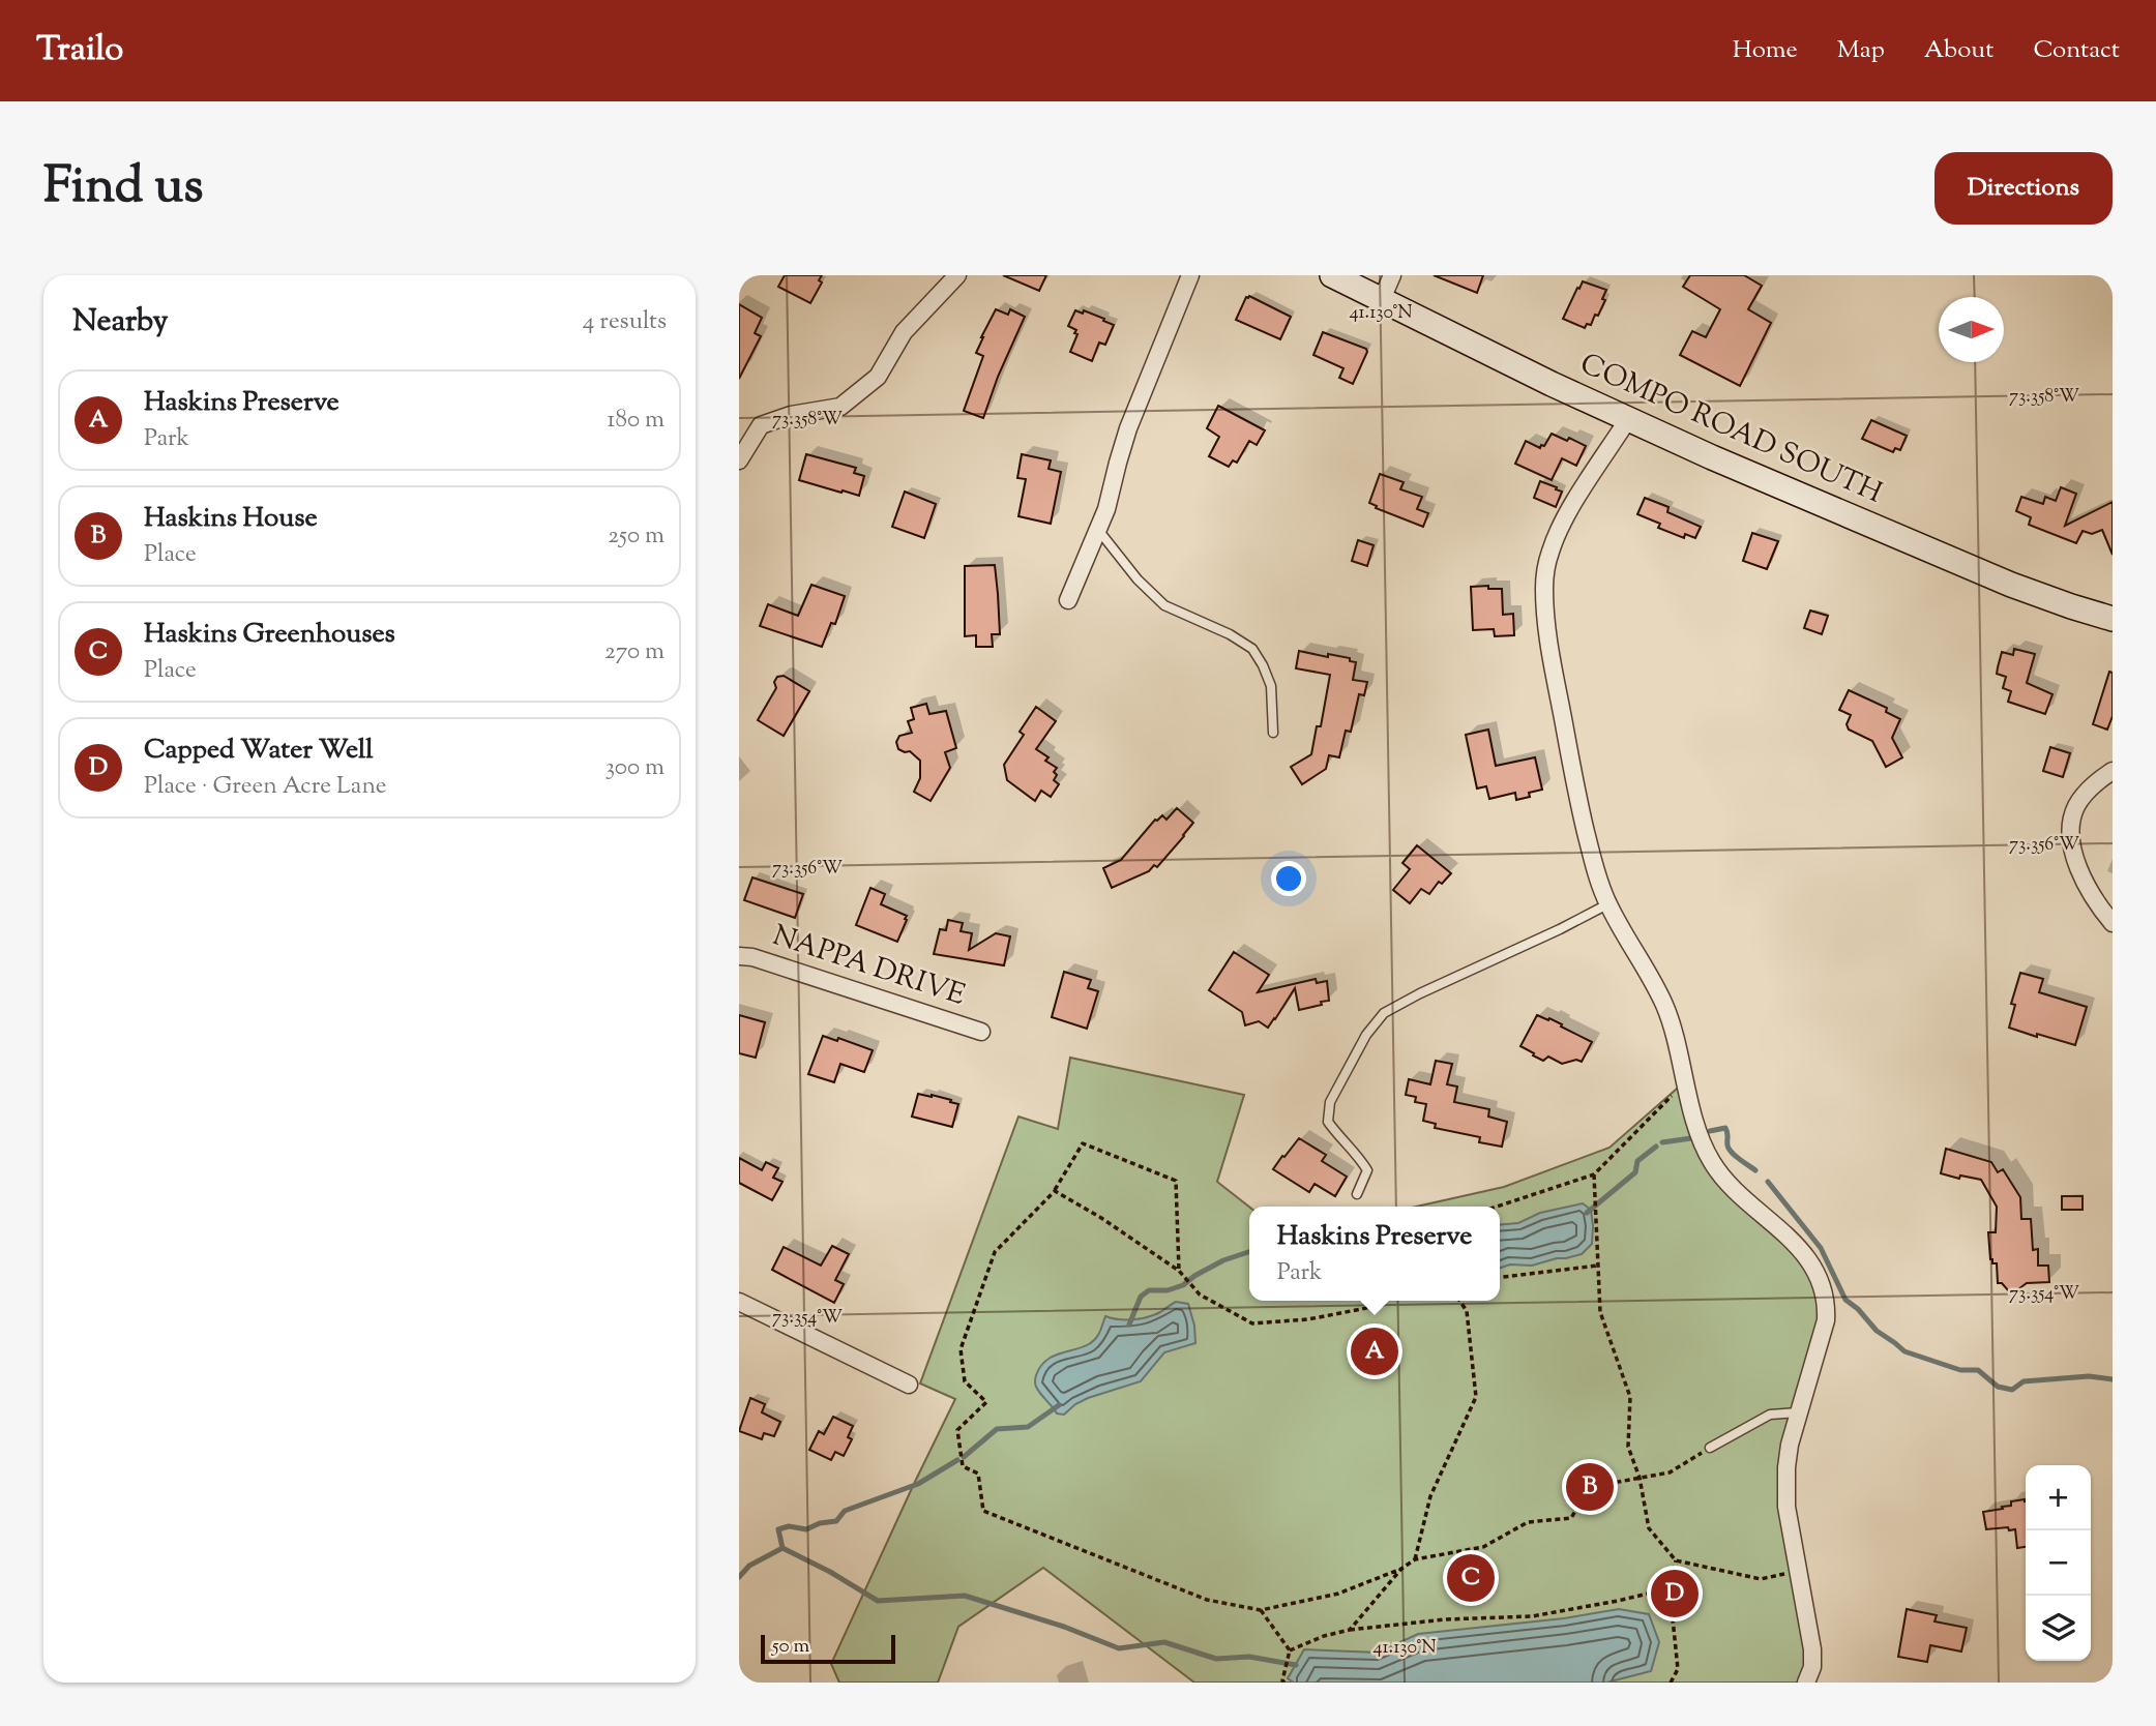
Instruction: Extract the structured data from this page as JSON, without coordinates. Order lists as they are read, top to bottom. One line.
{"streets":{"main road":["COMPO ROAD SOUTH"],"street":["NAPPA DRIVE"]},"scale_bar":"50 m","north":"right","page":{"header":"Trailo","nav":["Home","Map","About","Contact"],"title":"Find us","buttons":"Directions","heading":["Nearby","4 results"],"list":[{"mark":"A","name":"Haskins Preserve","note":"Park","value":"180 m"},{"mark":"B","name":"Haskins House","note":"Place","value":"250 m"},{"mark":"C","name":"Haskins Greenhouses","note":"Place","value":"270 m"},{"mark":"D","name":"Capped Water Well","note":"Place · Green Acre Lane","value":"300 m"}],"popup":["Haskins Preserve","Park"],"pins":["A","B","C","D"],"map_buttons":["+","−"],"scale":"50 m"},"coordinates":["41.130°N","73.358°W","73.356°W","73.354°W"]}
